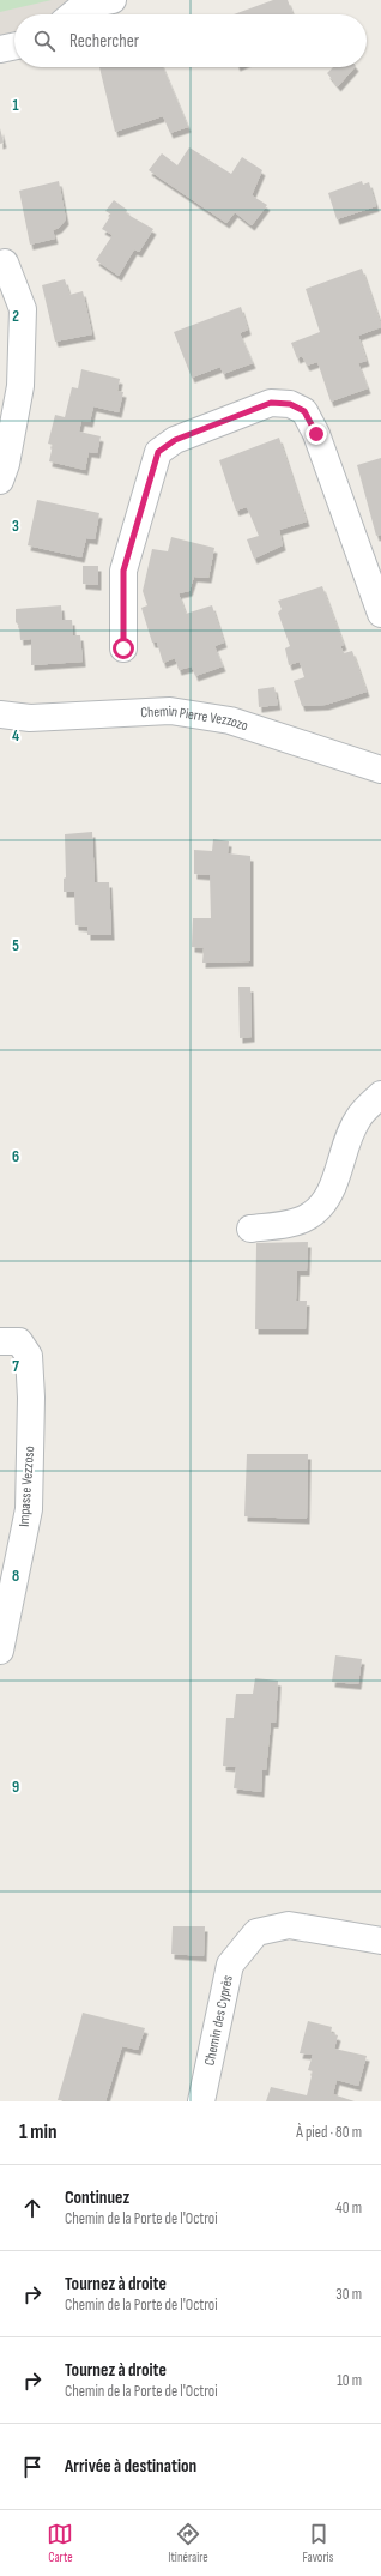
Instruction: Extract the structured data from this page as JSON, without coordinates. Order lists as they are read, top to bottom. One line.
{"streets":{"street":["Chemin Pierre Vezzozo","Impasse Vezzoso","Chemin des Cyprès"]},"page":{"search":"Rechercher","heading":["1 min","À pied · 80 m"],"list":[["Continuez","Chemin de la Porte de l'Octroi","40 m"],["Tournez à droite","Chemin de la Porte de l'Octroi","30 m"],["Tournez à droite","Chemin de la Porte de l'Octroi","10 m"],"Arrivée à destination"],"nav":["Carte","Itinéraire","Favoris"]},"grid":{"rows":["1","2","3","4","5","6","7","8","9"]}}
